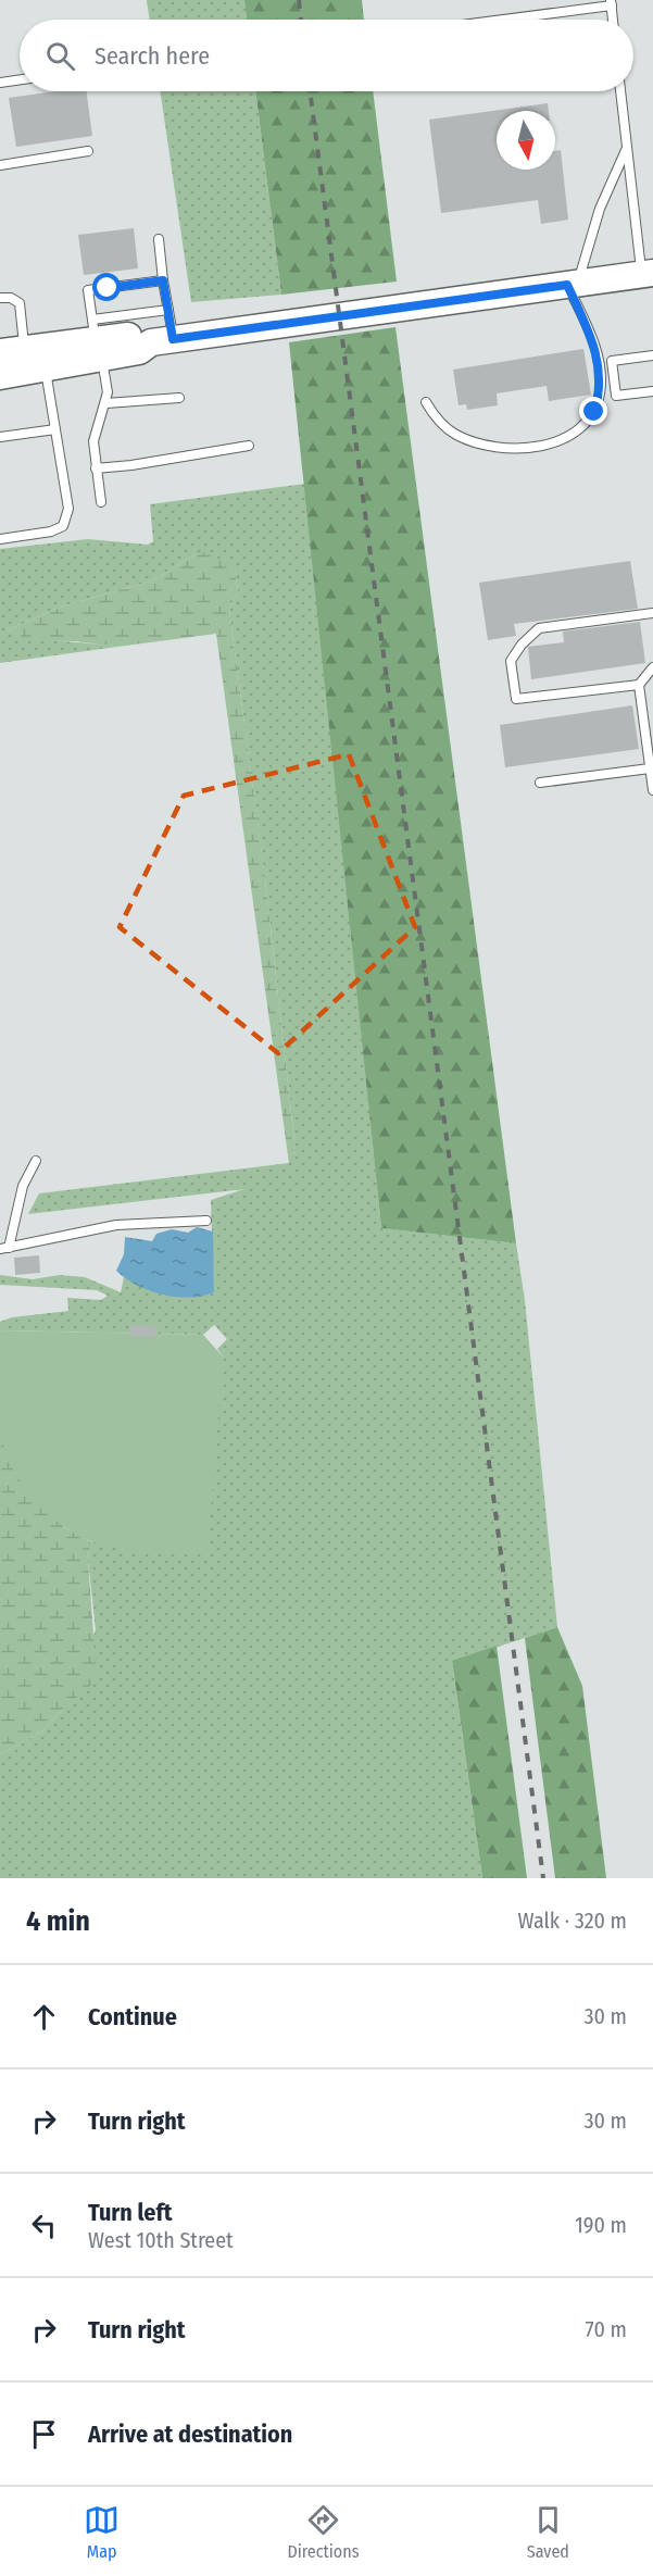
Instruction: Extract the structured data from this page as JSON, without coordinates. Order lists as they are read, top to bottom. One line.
{"north":"bottom","page":{"search":"Search here","heading":["4 min","Walk · 320 m"],"list":[["Continue","30 m"],["Turn right","30 m"],["Turn left","West 10th Street","190 m"],["Turn right","70 m"],"Arrive at destination"],"nav":["Map","Directions","Saved"]}}
